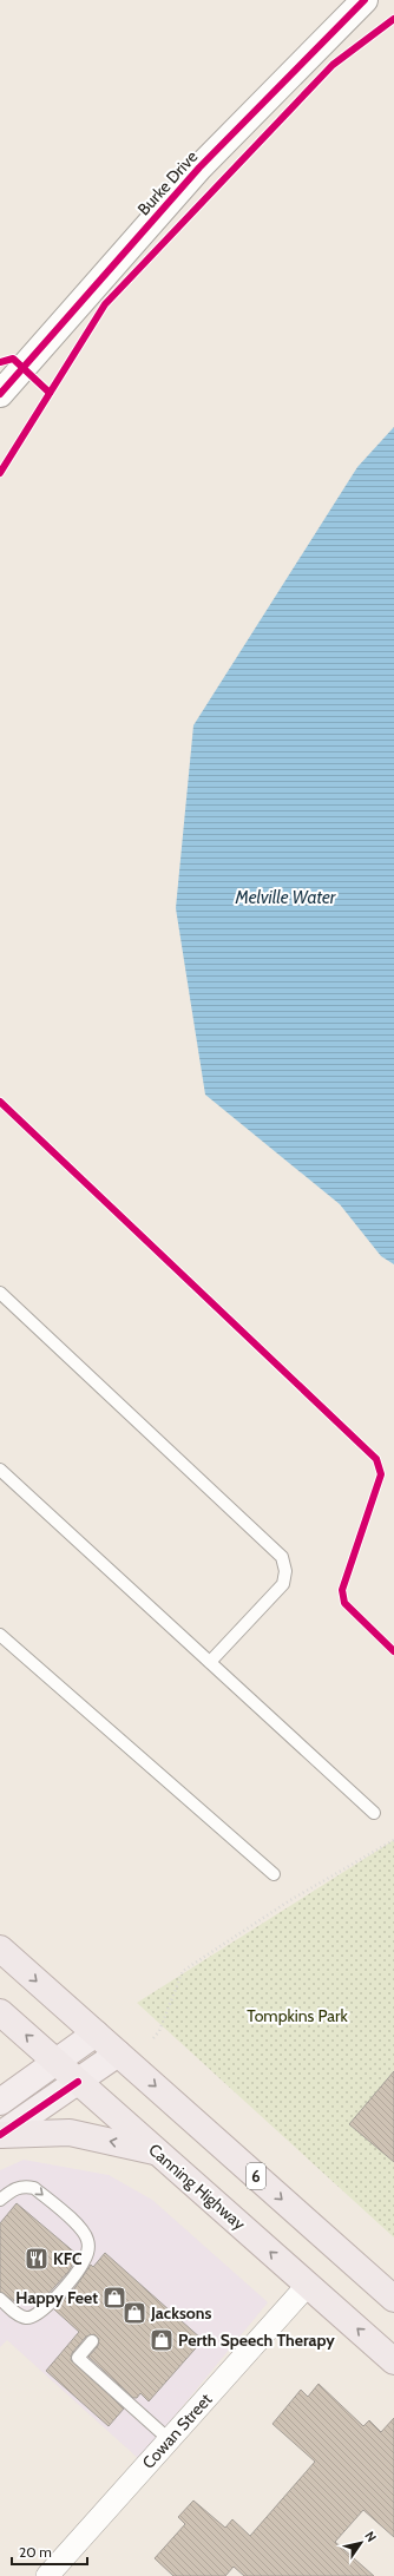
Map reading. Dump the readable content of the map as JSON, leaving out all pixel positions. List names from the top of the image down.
{
  "streets": {
    "highway": ["6", "Canning Highway"],
    "street": ["Burke Drive", "Cowan Street"]
  },
  "crossings": [
    ["Canning Highway", "Cowan Street"]
  ],
  "water": ["Melville Water"],
  "parks": ["Tompkins Park"],
  "places": {
    "restaurant": ["KFC"],
    "shop": ["Happy Feet", "Jacksons", "Perth Speech Therapy"]
  },
  "scale_bar": "20 m",
  "north": "top right"
}
